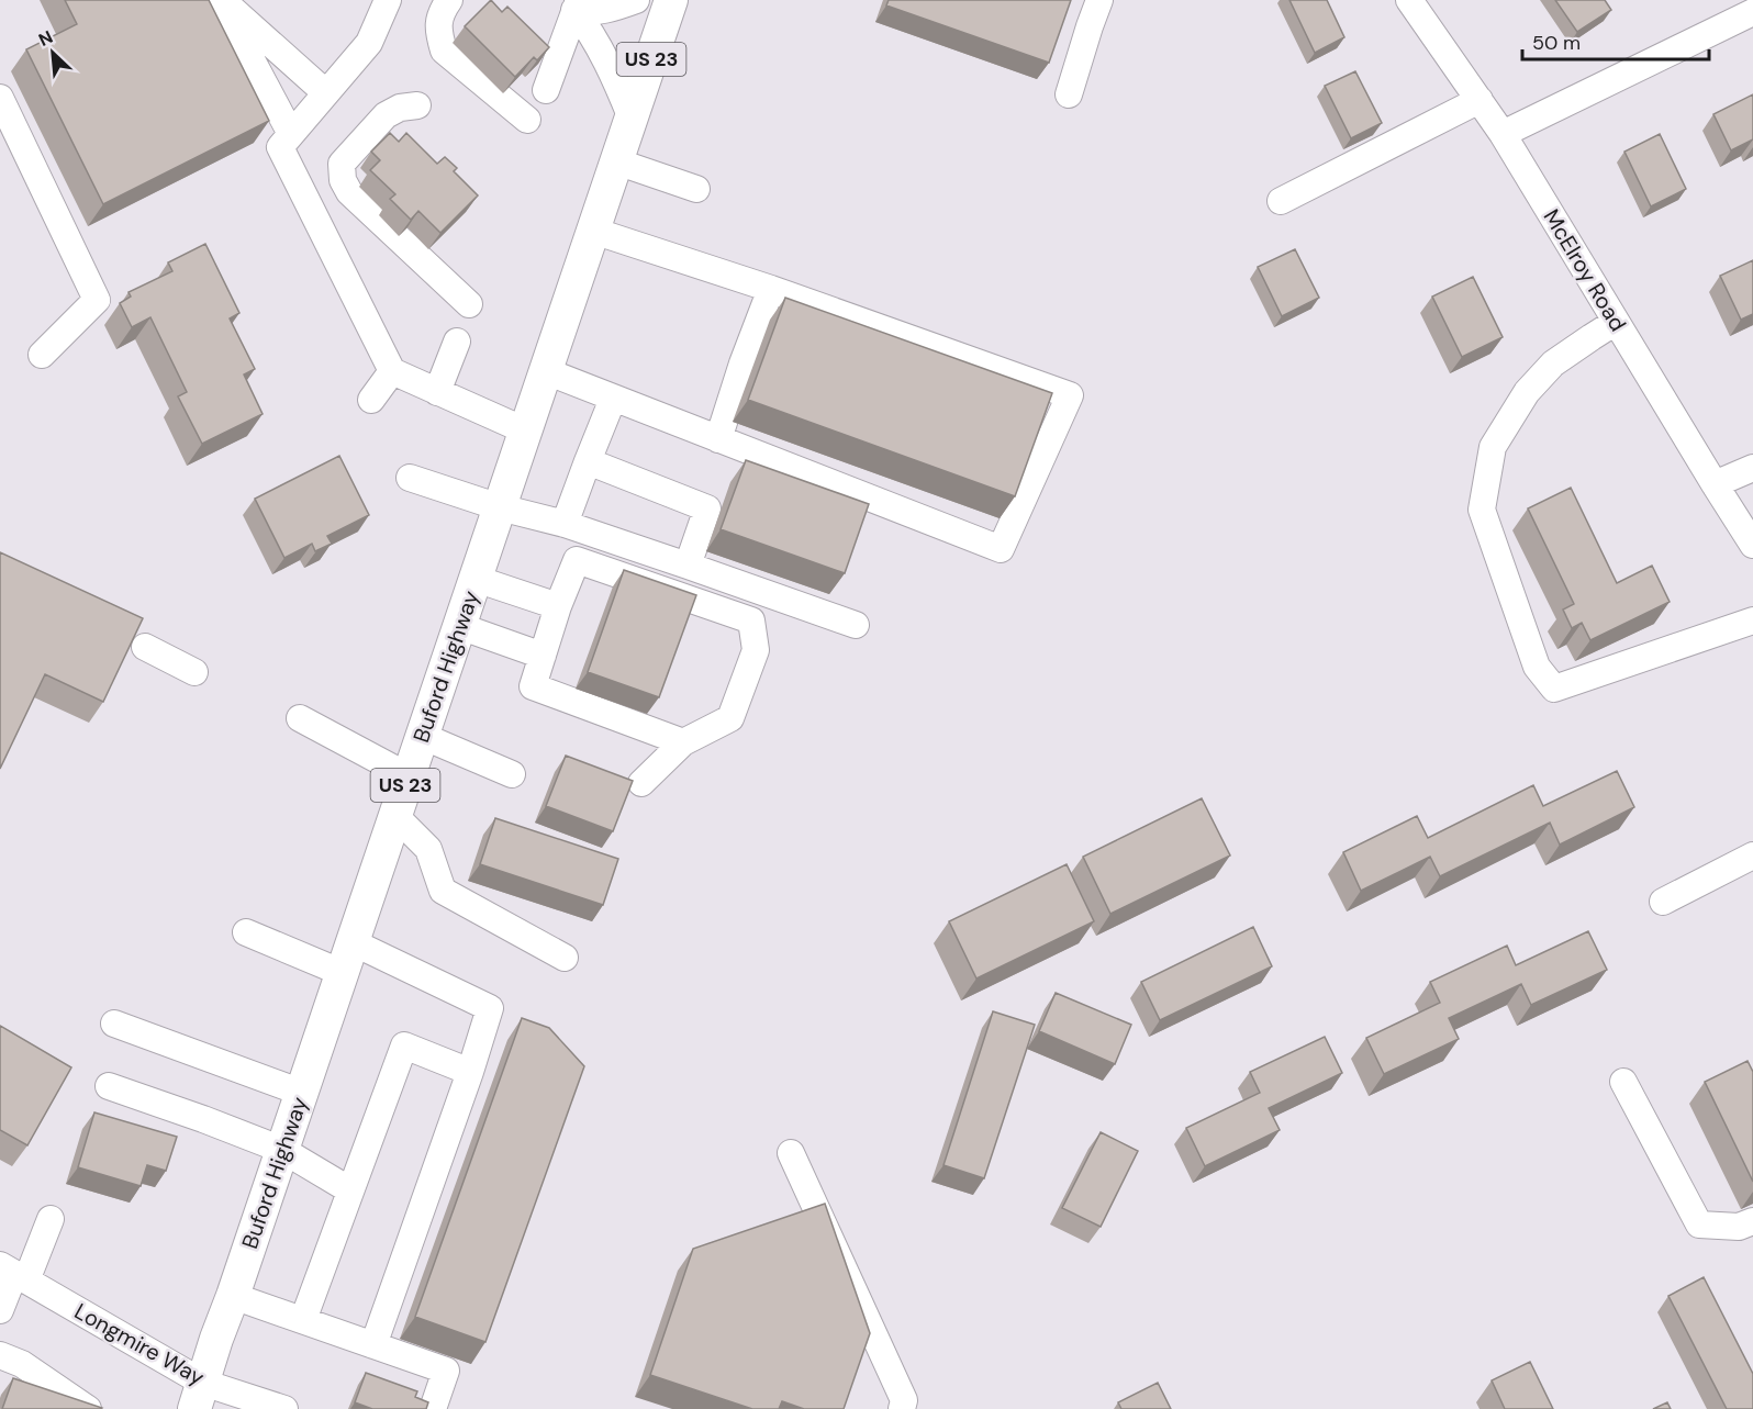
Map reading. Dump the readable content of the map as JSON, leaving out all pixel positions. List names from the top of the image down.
{
  "streets": {
    "main road": ["US 23", "Buford Highway"],
    "street": ["McElroy Road", "Longmire Way"]
  },
  "crossings": [
    ["Buford Highway", "Longmire Way"]
  ],
  "scale_bar": "50 m",
  "north": "top left"
}
